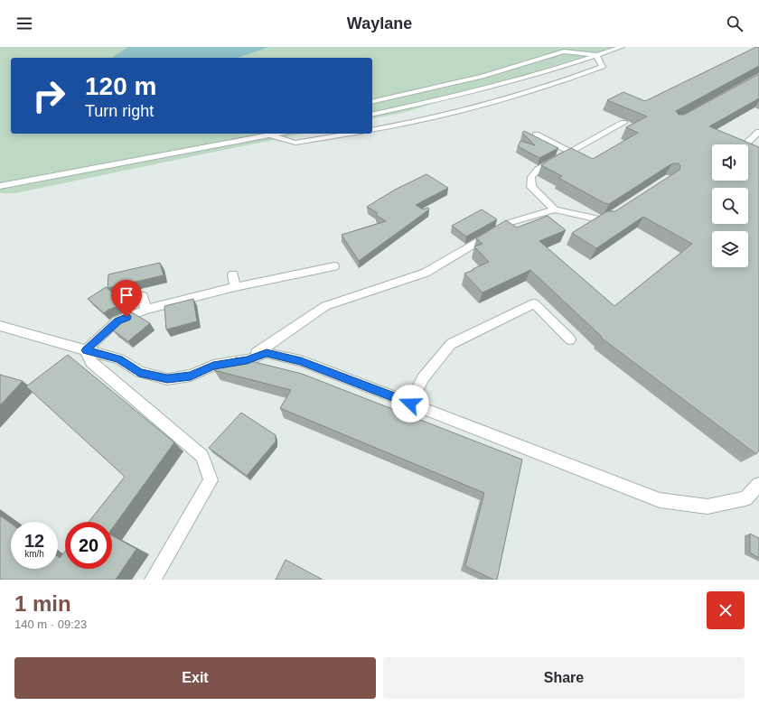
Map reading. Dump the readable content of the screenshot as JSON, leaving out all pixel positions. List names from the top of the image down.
{
  "page": {
    "header": "Waylane",
    "turn": ["120 m", "Turn right"],
    "speed": "12 km/h",
    "limit": "20",
    "heading": ["1 min", "140 m · 09:23"],
    "buttons": ["Exit", "Share"]
  }
}
